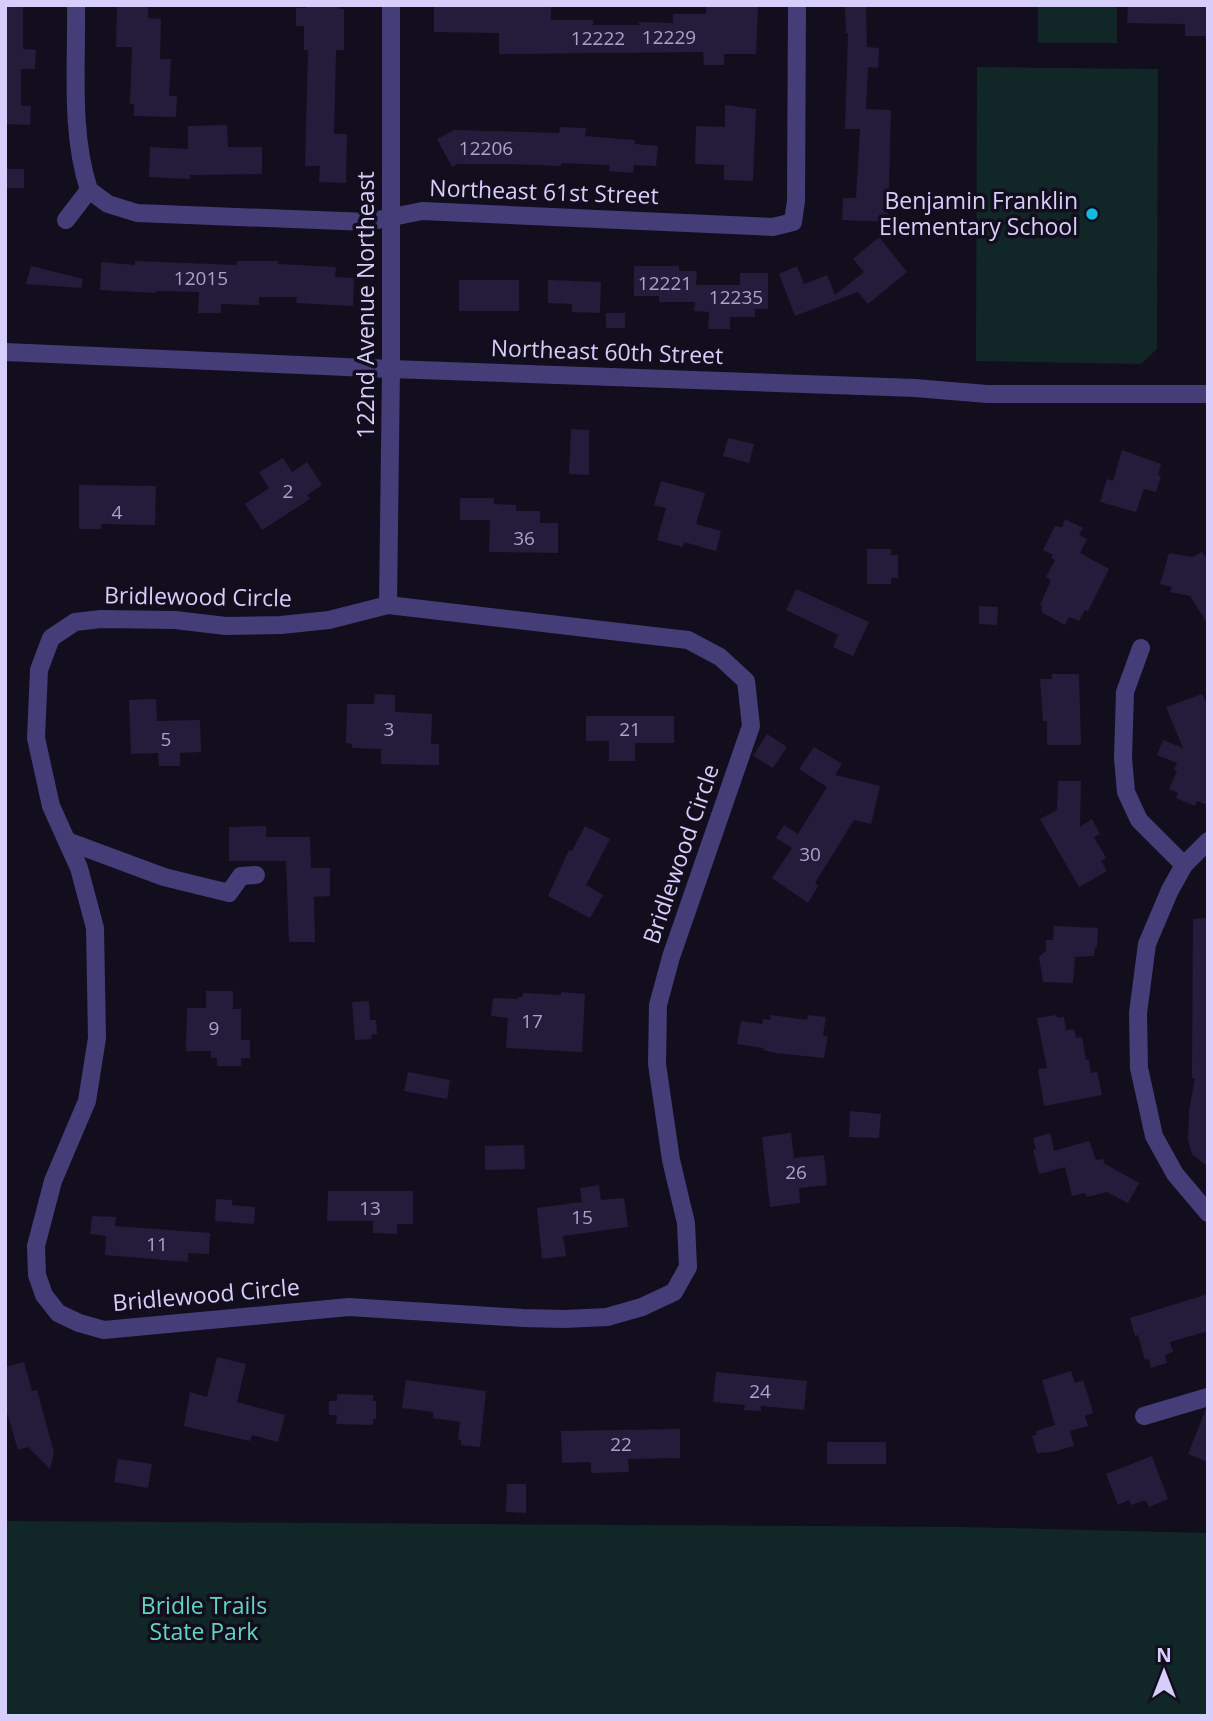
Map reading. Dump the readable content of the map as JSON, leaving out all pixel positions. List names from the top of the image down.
{
  "streets": {
    "street": [
      "Northeast 61st Street",
      "122nd Avenue Northeast",
      "Northeast 60th Street",
      "Bridlewood Circle"
    ]
  },
  "crossings": [
    ["Northeast 61st Street", "122nd Avenue Northeast"],
    ["122nd Avenue Northeast", "Northeast 60th Street"],
    ["122nd Avenue Northeast", "Bridlewood Circle"]
  ],
  "parks": ["Bridle Trails State Park"],
  "places": ["Benjamin Franklin Elementary School"],
  "house_numbers": [
    "12229",
    "12222",
    "12206",
    "12015",
    "12221",
    "12235",
    "2",
    "4",
    "36",
    "3",
    "21",
    "5",
    "30",
    "17",
    "9",
    "26",
    "13",
    "15",
    "11",
    "24",
    "22"
  ],
  "north": "top"
}
